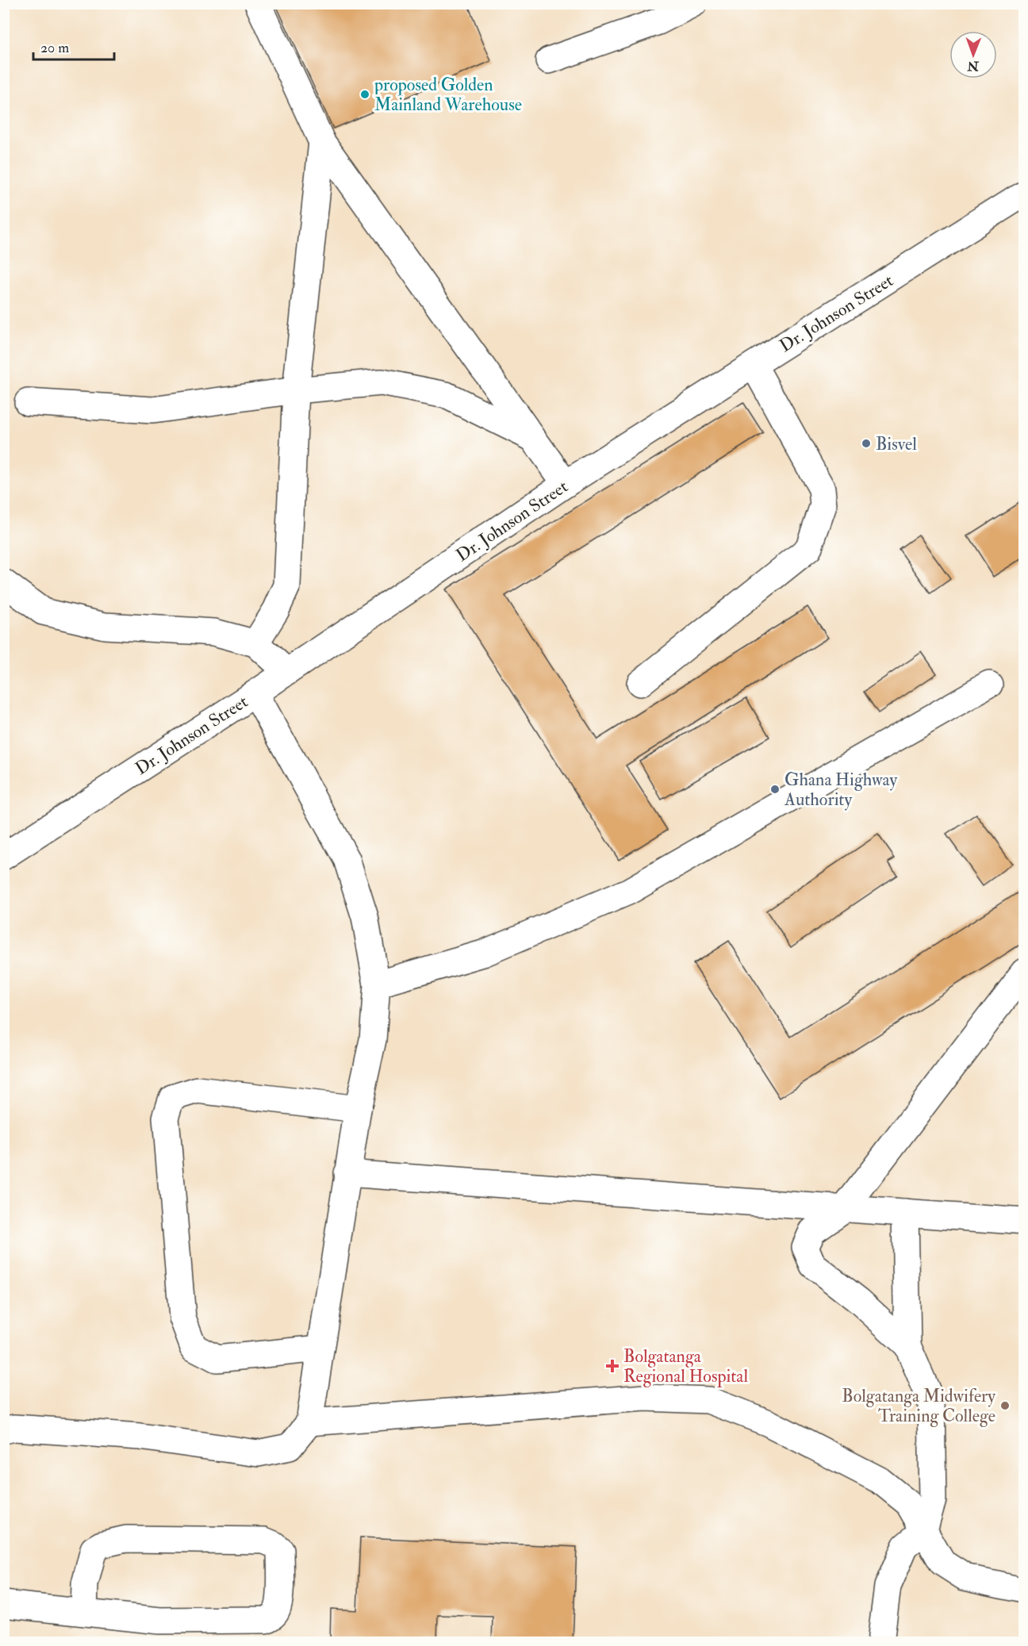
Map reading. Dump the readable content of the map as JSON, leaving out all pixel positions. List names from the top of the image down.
{
  "streets": {
    "street": ["Dr. Johnson Street"]
  },
  "places": {
    "other": [
      "proposed Golden Mainland Warehouse",
      "Bisvel",
      "Ghana Highway Authority",
      "Bolgatanga Midwifery Training College"
    ],
    "health": ["Bolgatanga Regional Hospital"]
  },
  "scale_bar": "20 m",
  "north": "bottom"
}
